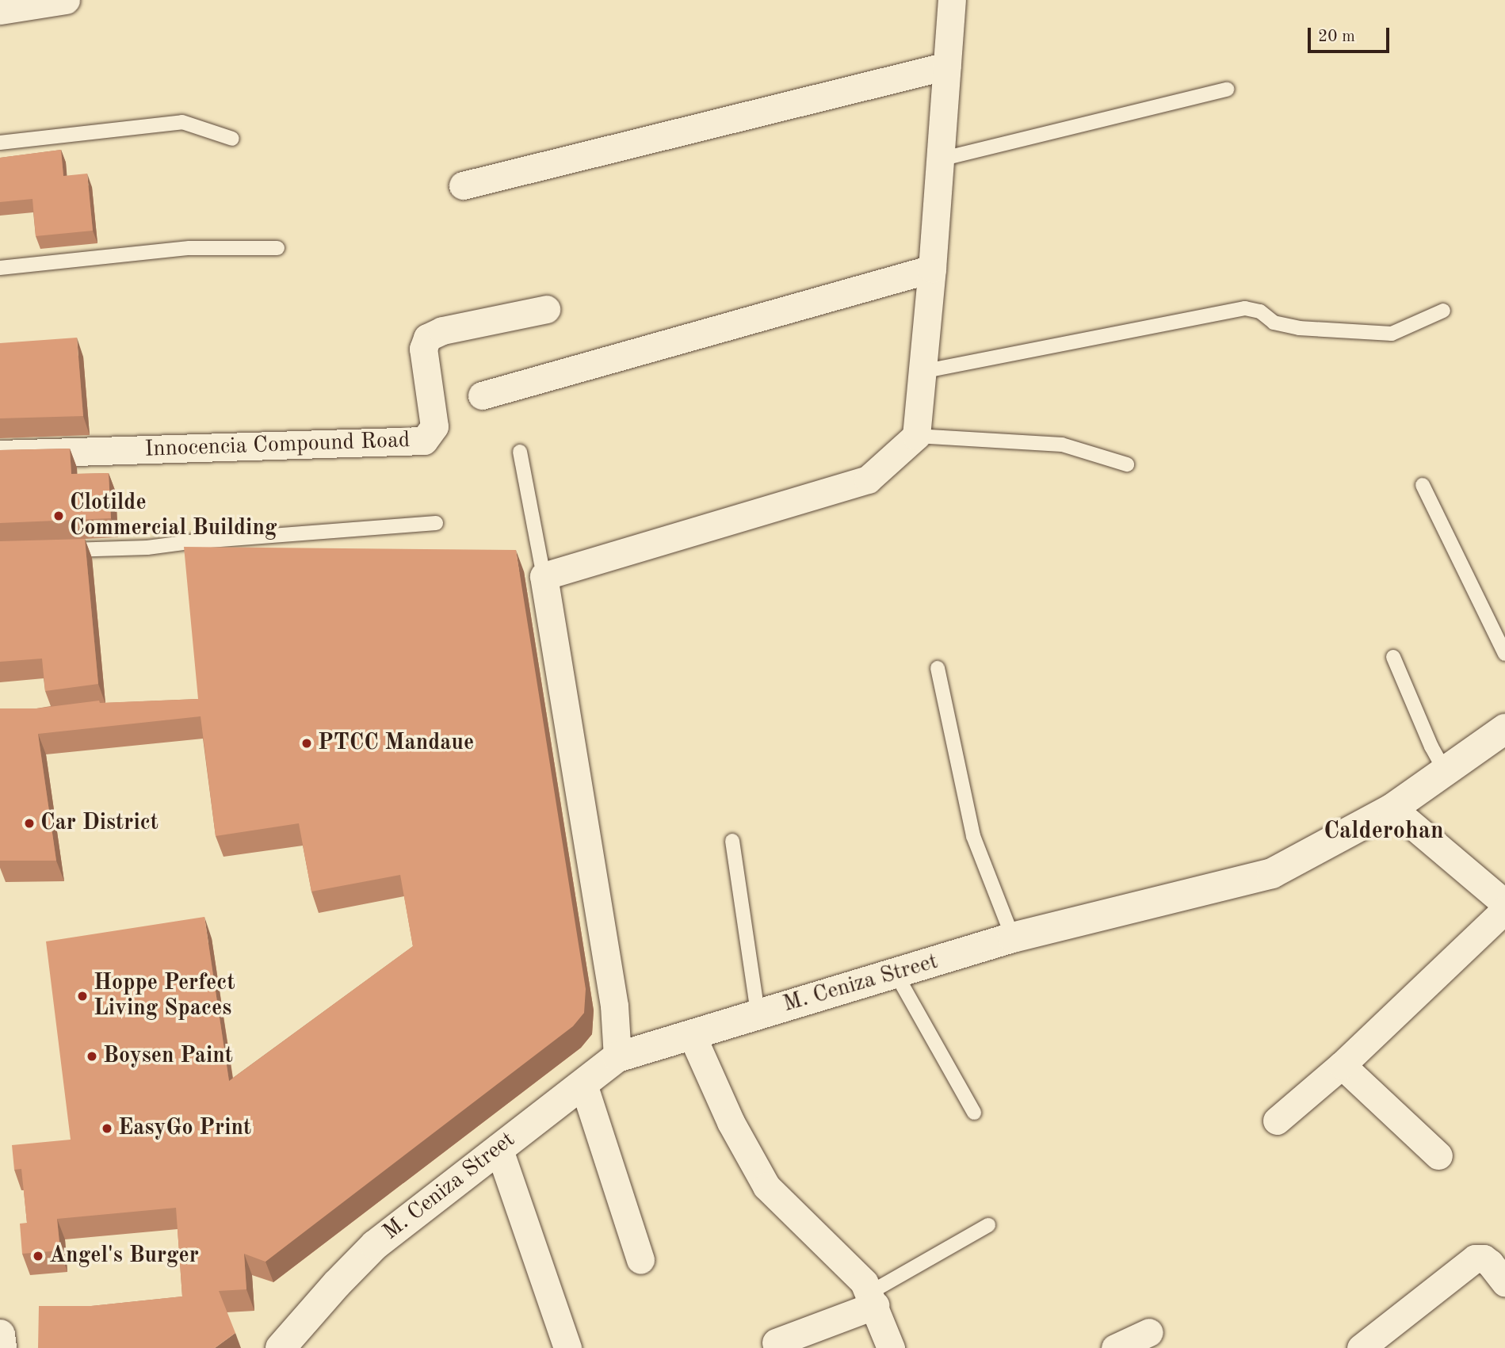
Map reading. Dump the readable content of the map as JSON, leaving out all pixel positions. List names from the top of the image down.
{
  "streets": {
    "street": ["Innocencia Compound Road", "M. Ceniza Street"]
  },
  "districts": ["Calderohan"],
  "places": [
    "Clotilde Commercial Building",
    "PTCC Mandaue",
    "Car District",
    "Hoppe Perfect Living Spaces",
    "Boysen Paint",
    "EasyGo Print",
    "Angel's Burger"
  ],
  "scale_bar": "20 m"
}
